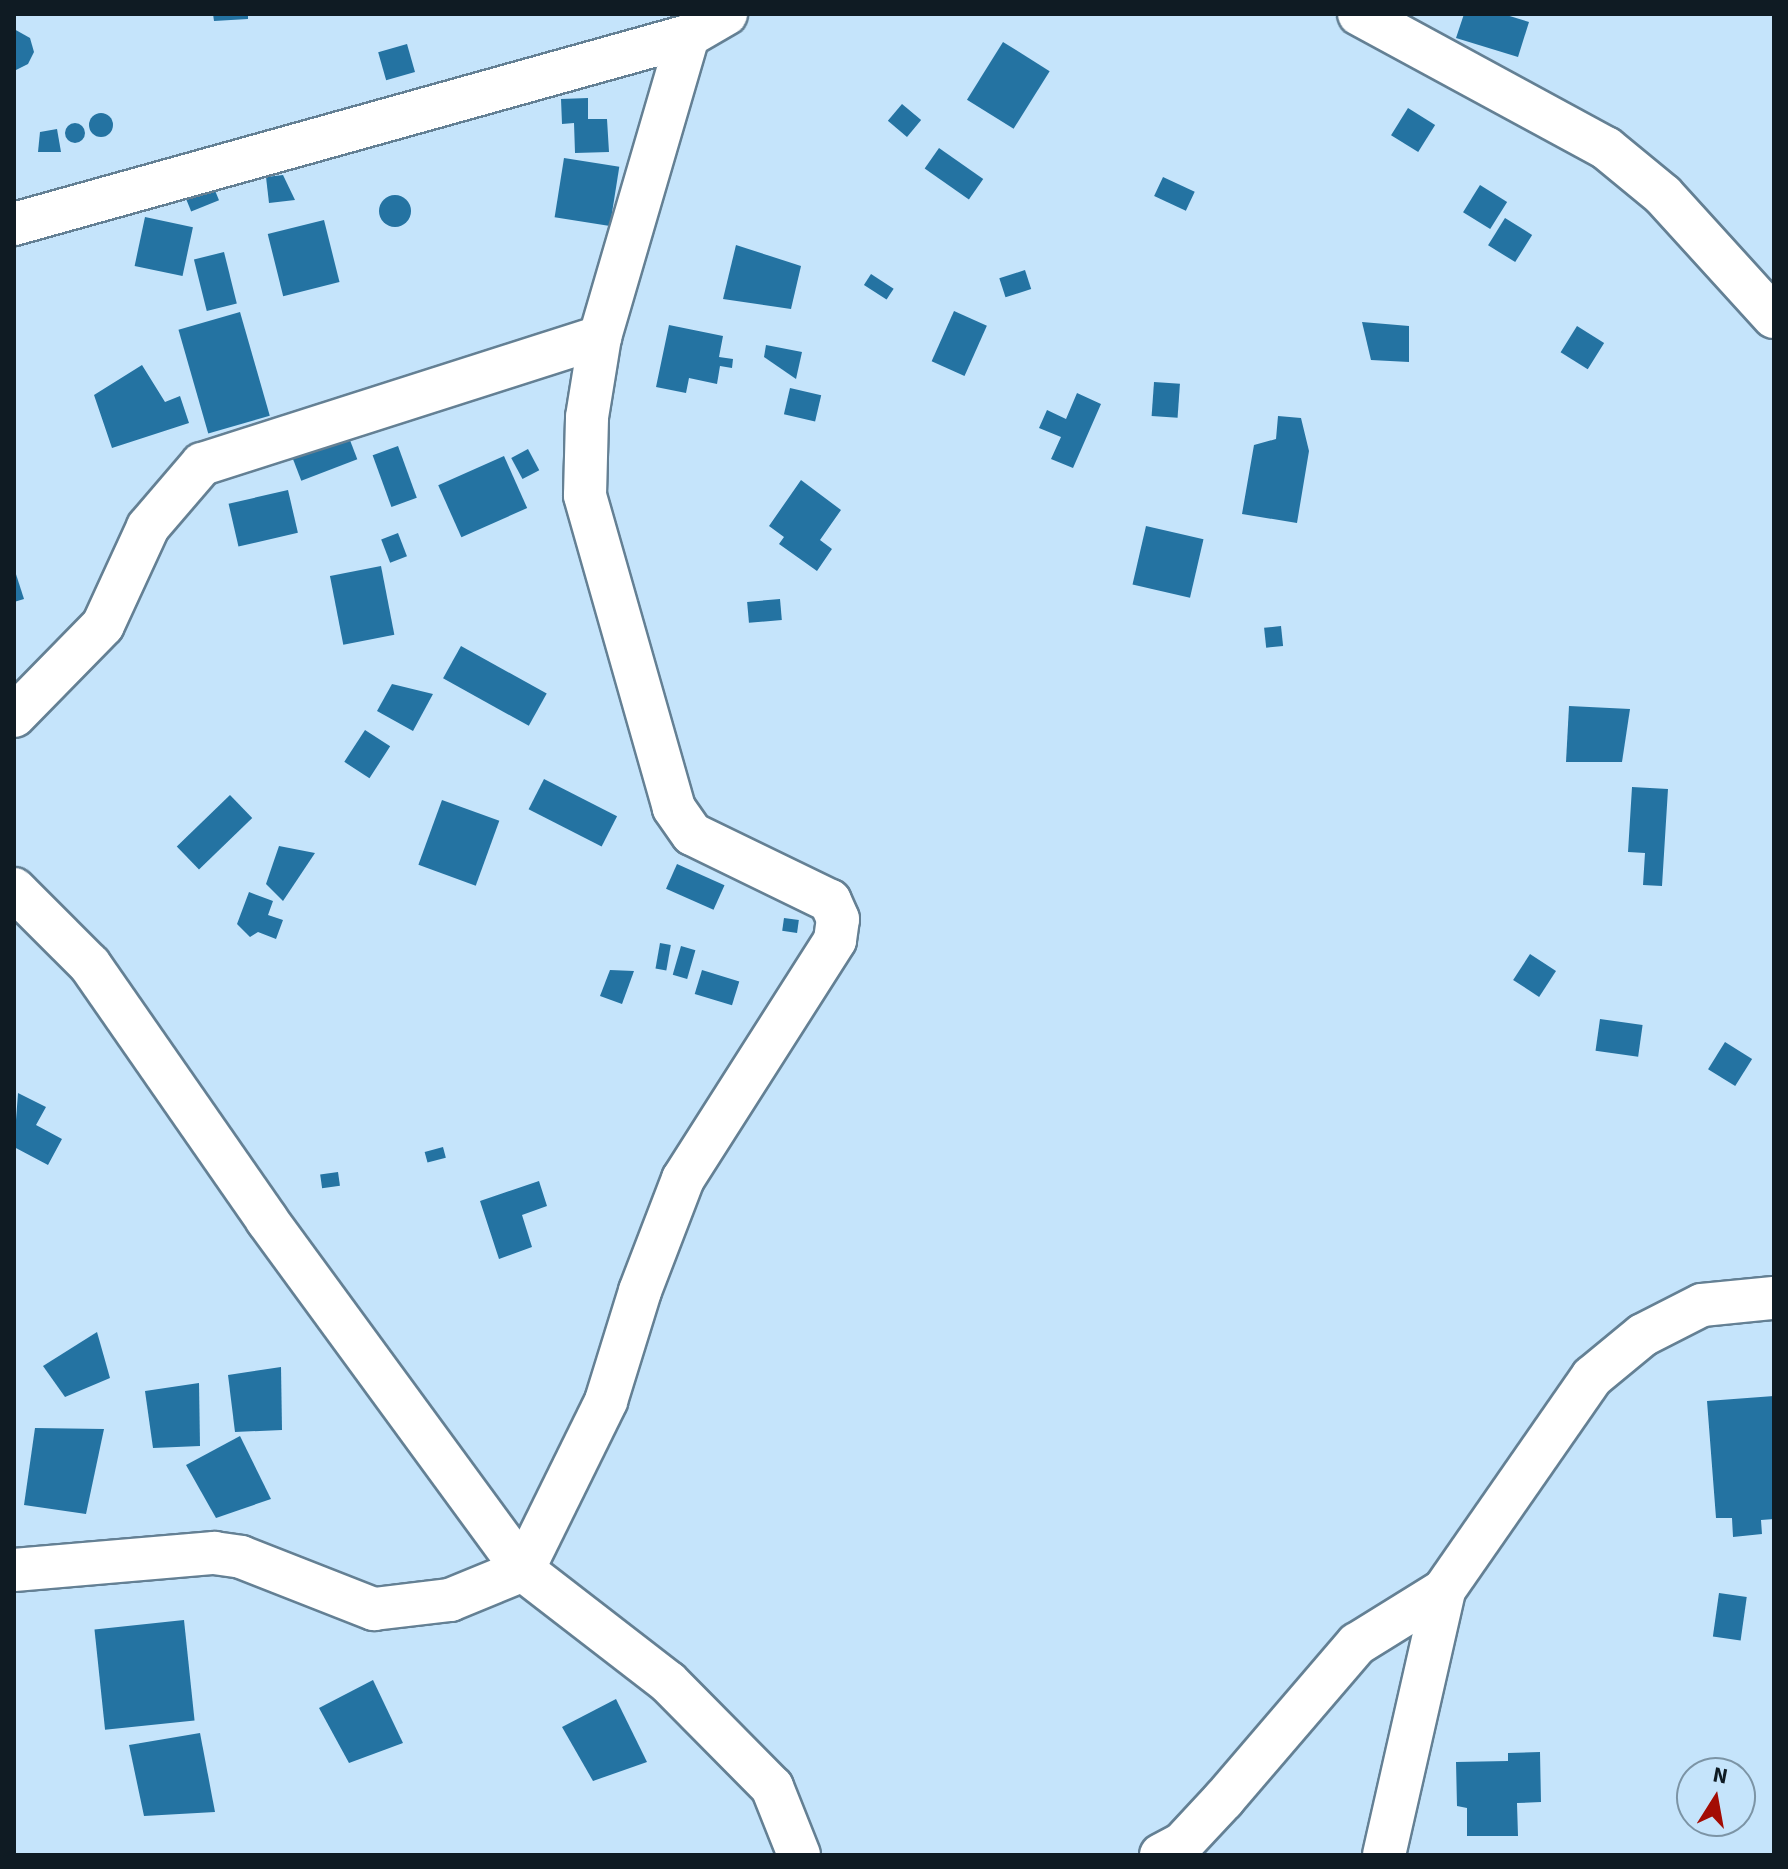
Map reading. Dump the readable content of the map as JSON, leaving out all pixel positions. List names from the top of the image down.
{
  "north": "top"
}
